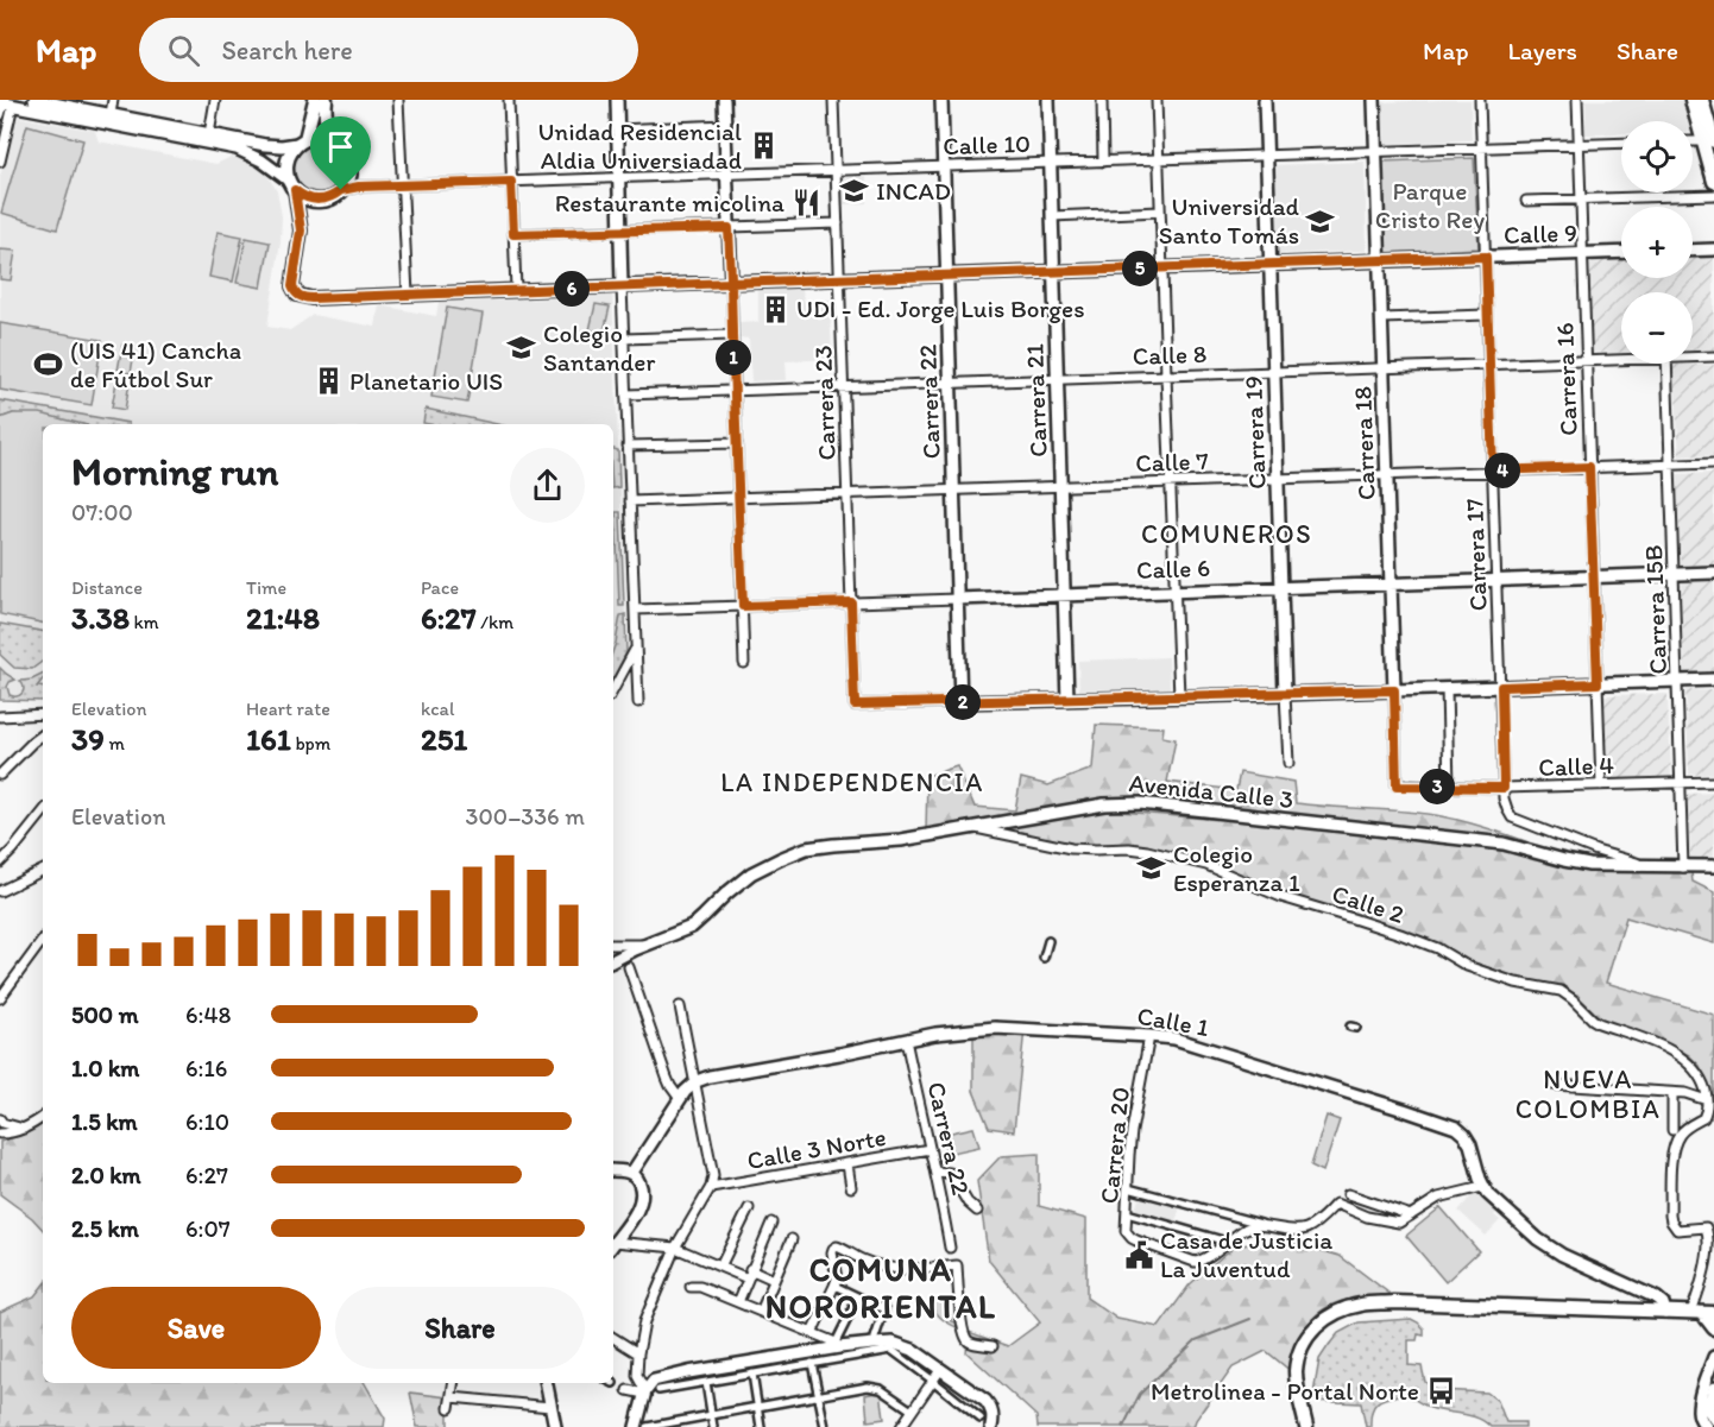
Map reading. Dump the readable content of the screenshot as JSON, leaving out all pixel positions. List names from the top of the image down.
{
  "streets": {
    "street": [
      "Calle 10",
      "Calle 9",
      "Calle 8",
      "Carrera 16",
      "Carrera 21",
      "Carrera 22",
      "Carrera 23",
      "Carrera 19",
      "Carrera 18",
      "Calle 7",
      "Carrera 17",
      "Calle 6",
      "Carrera 15B",
      "Calle 4",
      "Avenida Calle 3",
      "Calle 2",
      "Calle 1",
      "Carrera 20",
      "Calle 3 Norte"
    ]
  },
  "crossings": [
    ["Calle 10", "Calle 9"],
    ["Calle 10", "Carrera 16"],
    ["Calle 10", "Carrera 21"],
    ["Calle 10", "Carrera 22"],
    ["Calle 10", "Carrera 23"],
    ["Calle 10", "Carrera 19"],
    ["Calle 10", "Carrera 18"],
    ["Calle 10", "Carrera 17"],
    ["Calle 9", "Carrera 16"],
    ["Calle 9", "Carrera 21"],
    ["Calle 9", "Carrera 22"],
    ["Calle 9", "Carrera 23"],
    ["Calle 9", "Carrera 19"],
    ["Calle 9", "Carrera 18"],
    ["Calle 9", "Carrera 17"],
    ["Calle 8", "Carrera 16"],
    ["Calle 8", "Carrera 21"],
    ["Calle 8", "Carrera 22"],
    ["Calle 8", "Carrera 23"],
    ["Calle 8", "Carrera 19"],
    ["Calle 8", "Carrera 18"],
    ["Calle 8", "Carrera 17"],
    ["Carrera 16", "Calle 7"],
    ["Carrera 16", "Calle 6"],
    ["Carrera 16", "Calle 4"],
    ["Carrera 21", "Calle 7"],
    ["Carrera 21", "Calle 6"],
    ["Carrera 22", "Carrera 23"],
    ["Carrera 22", "Calle 7"],
    ["Carrera 22", "Calle 6"],
    ["Carrera 22", "Calle 1"],
    ["Carrera 22", "Calle 3 Norte"],
    ["Carrera 23", "Calle 7"],
    ["Carrera 23", "Calle 6"],
    ["Carrera 19", "Calle 7"],
    ["Carrera 19", "Calle 6"],
    ["Carrera 18", "Calle 7"],
    ["Carrera 18", "Calle 6"],
    ["Carrera 18", "Calle 4"],
    ["Calle 7", "Carrera 17"],
    ["Calle 7", "Carrera 15B"],
    ["Carrera 17", "Calle 6"],
    ["Carrera 17", "Calle 4"],
    ["Carrera 17", "Avenida Calle 3"],
    ["Calle 6", "Carrera 15B"],
    ["Carrera 15B", "Calle 4"],
    ["Carrera 15B", "Avenida Calle 3"],
    ["Avenida Calle 3", "Calle 2"],
    ["Calle 1", "Carrera 20"]
  ],
  "districts": [
    "COMUNEROS",
    "LA INDEPENDENCIA",
    "NUEVA COLOMBIA",
    "COMUNA NORORIENTAL"
  ],
  "parks": ["Parque Cristo Rey"],
  "places": {
    "building": ["Unidad Residencial Aldia Universiadad", "UDI - Ed. Jorge Luis Borges", "Planetario UIS"],
    "school or university": [
      "INCAD",
      "Universidad Santo Tomás",
      "Colegio Santander",
      "Colegio Esperanza 1"
    ],
    "restaurant": ["Restaurante micolina"],
    "sports": ["(UIS 41) Cancha de Fútbol Sur"],
    "public building": ["Casa de Justicia La Juventud"],
    "bus stop": ["Metrolinea - Portal Norte"]
  },
  "page": {
    "header": "Map",
    "search": "Search here",
    "nav": ["Map", "Layers", "Share"],
    "map_buttons": ["+", "−"],
    "pins": [
      "5",
      "6",
      "1",
      "4",
      "2",
      "3"
    ],
    "heading": ["Morning run", "07:00"],
    "stats": [
      ["Distance", "3.38 km"],
      ["Time", "21:48"],
      ["Pace", "6:27 /km"],
      ["Elevation", "39 m"],
      ["Heart rate", "161 bpm"],
      ["kcal", "251"]
    ],
    "chart": ["Elevation", "300–336 m"],
    "list": [
      {
        "name": "500 m",
        "note": "6:48"
      },
      {
        "name": "1.0 km",
        "note": "6:16"
      },
      {
        "name": "1.5 km",
        "note": "6:10"
      },
      {
        "name": "2.0 km",
        "note": "6:27"
      },
      {
        "name": "2.5 km",
        "note": "6:07"
      }
    ],
    "buttons": ["Save", "Share"]
  }
}
